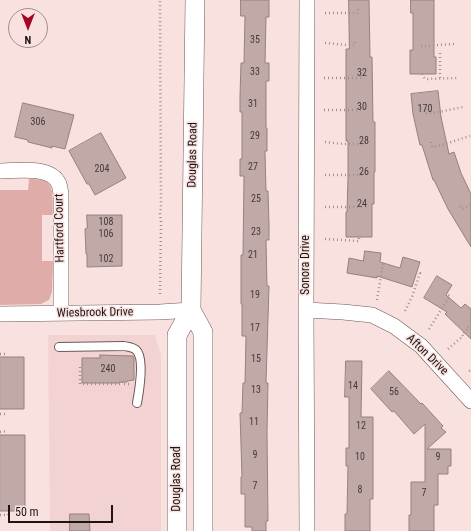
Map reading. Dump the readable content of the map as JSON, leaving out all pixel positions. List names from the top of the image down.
{
  "streets": {
    "street": [
      "Douglas Road",
      "Hartford Court",
      "Sonora Drive",
      "Wiesbrook Drive",
      "Afton Drive"
    ]
  },
  "crossings": [
    ["Douglas Road", "Wiesbrook Drive"],
    ["Hartford Court", "Wiesbrook Drive"],
    ["Sonora Drive", "Afton Drive"]
  ],
  "house_numbers": [
    "35",
    "33",
    "32",
    "31",
    "30",
    "170",
    "306",
    "29",
    "28",
    "27",
    "204",
    "26",
    "25",
    "24",
    "108",
    "23",
    "106",
    "21",
    "102",
    "19",
    "17",
    "15",
    "240",
    "14",
    "13",
    "56",
    "11",
    "12",
    "9",
    "10",
    "9",
    "7",
    "8",
    "7"
  ],
  "scale_bar": "50 m",
  "north": "bottom"
}
